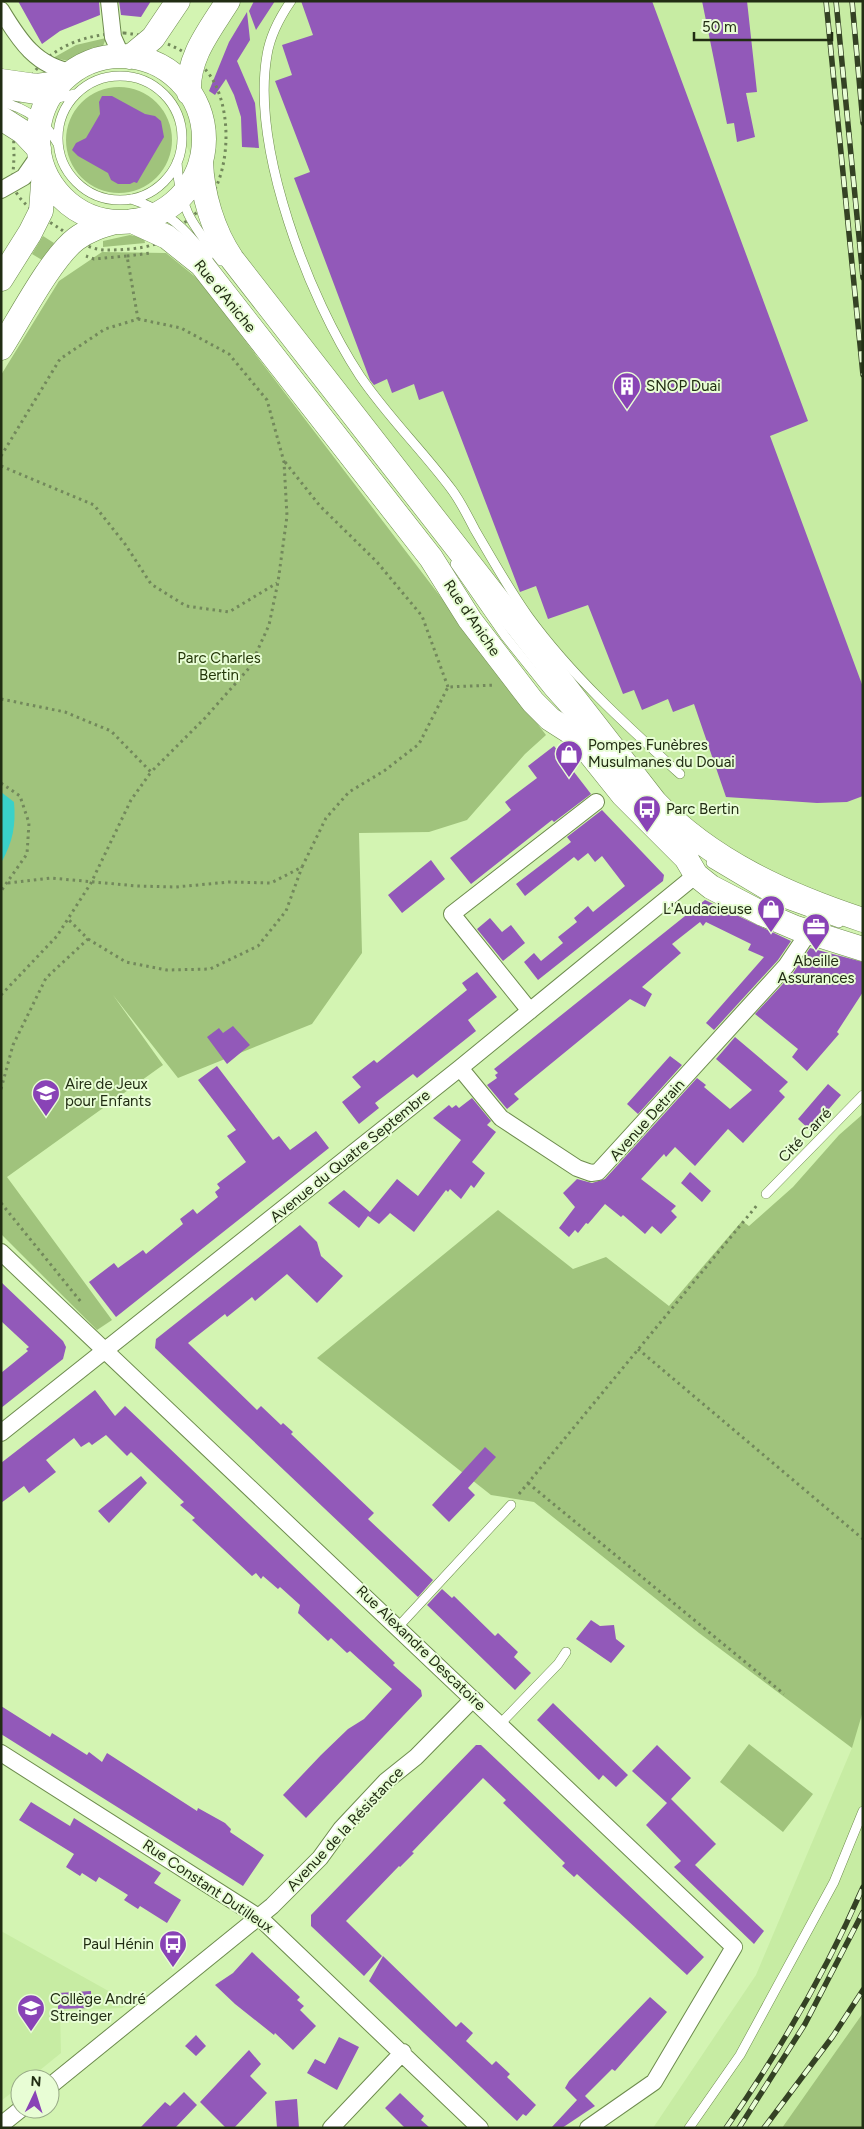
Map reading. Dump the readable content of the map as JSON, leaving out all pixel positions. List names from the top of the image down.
{
  "streets": {
    "main road": ["Rue d'Aniche"],
    "street": [
      "Avenue Detrain",
      "Avenue du Quatre Septembre",
      "Rue Alexandre Descatoire",
      "Avenue de la Résistance",
      "Rue Constant Dutilleux"
    ],
    "lane": ["Cité Carré"]
  },
  "crossings": [
    ["Rue d'Aniche", "Avenue Detrain"],
    ["Rue d'Aniche", "Avenue du Quatre Septembre"],
    ["Avenue Detrain", "Avenue du Quatre Septembre"],
    ["Avenue du Quatre Septembre", "Rue Alexandre Descatoire"],
    ["Rue Alexandre Descatoire", "Avenue de la Résistance"],
    ["Avenue de la Résistance", "Rue Constant Dutilleux"]
  ],
  "parks": ["Parc Charles Bertin"],
  "places": {
    "building": ["SNOP Duai"],
    "shop": ["Pompes Funèbres Musulmanes du Douai", "L'Audacieuse"],
    "bus stop": ["Parc Bertin", "Paul Hénin"],
    "office": ["Abeille Assurances"],
    "school or university": ["Aire de Jeux pour Enfants", "Collège André Streinger"]
  },
  "scale_bar": "50 m",
  "north": "top"
}
